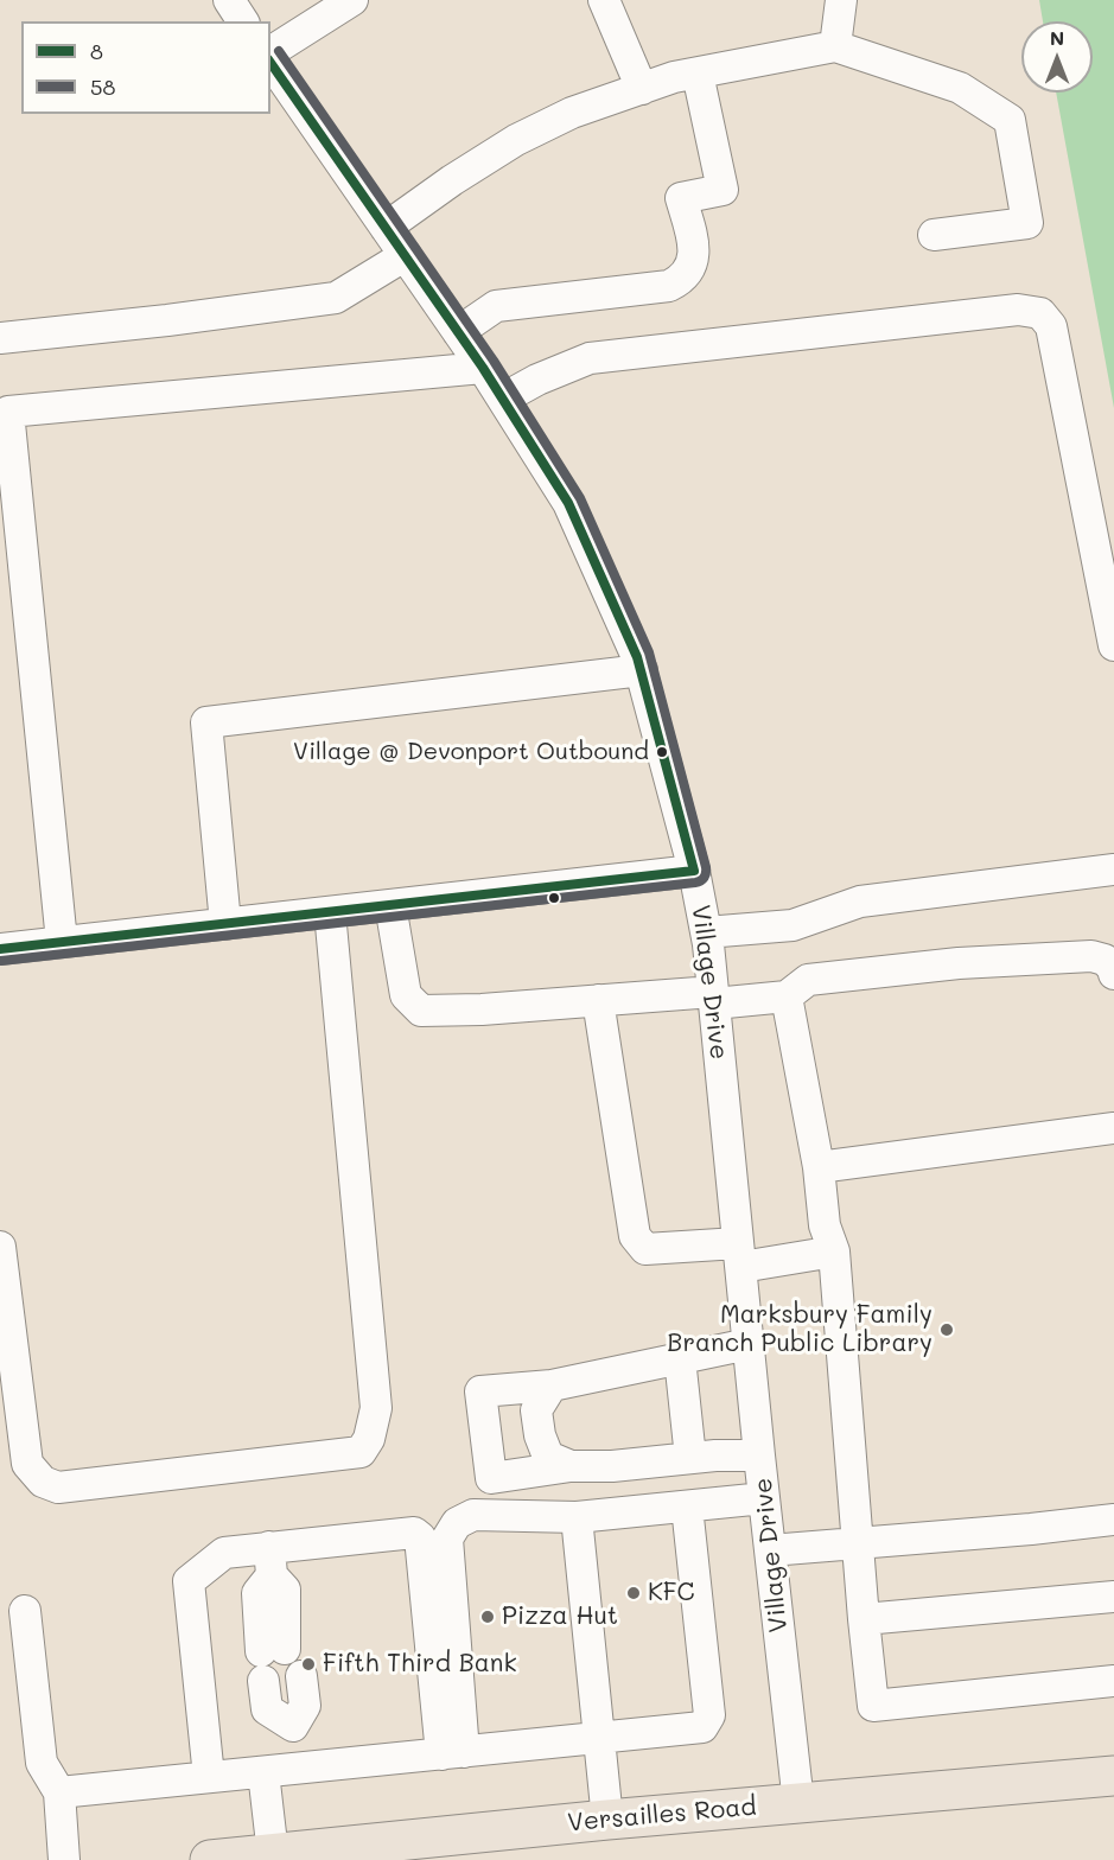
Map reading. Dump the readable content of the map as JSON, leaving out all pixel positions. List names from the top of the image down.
{
  "streets": {
    "main road": ["Versailles Road"],
    "street": ["Village Drive"]
  },
  "crossings": [
    ["Village Drive", "Versailles Road"]
  ],
  "places": [
    "Village @ Devonport Outbound",
    "Marksbury Family Branch Public Library",
    "KFC",
    "Pizza Hut",
    "Fifth Third Bank"
  ],
  "lines": ["transit line 58", "transit line 8"],
  "legend": ["8", "58"],
  "north": "top"
}
